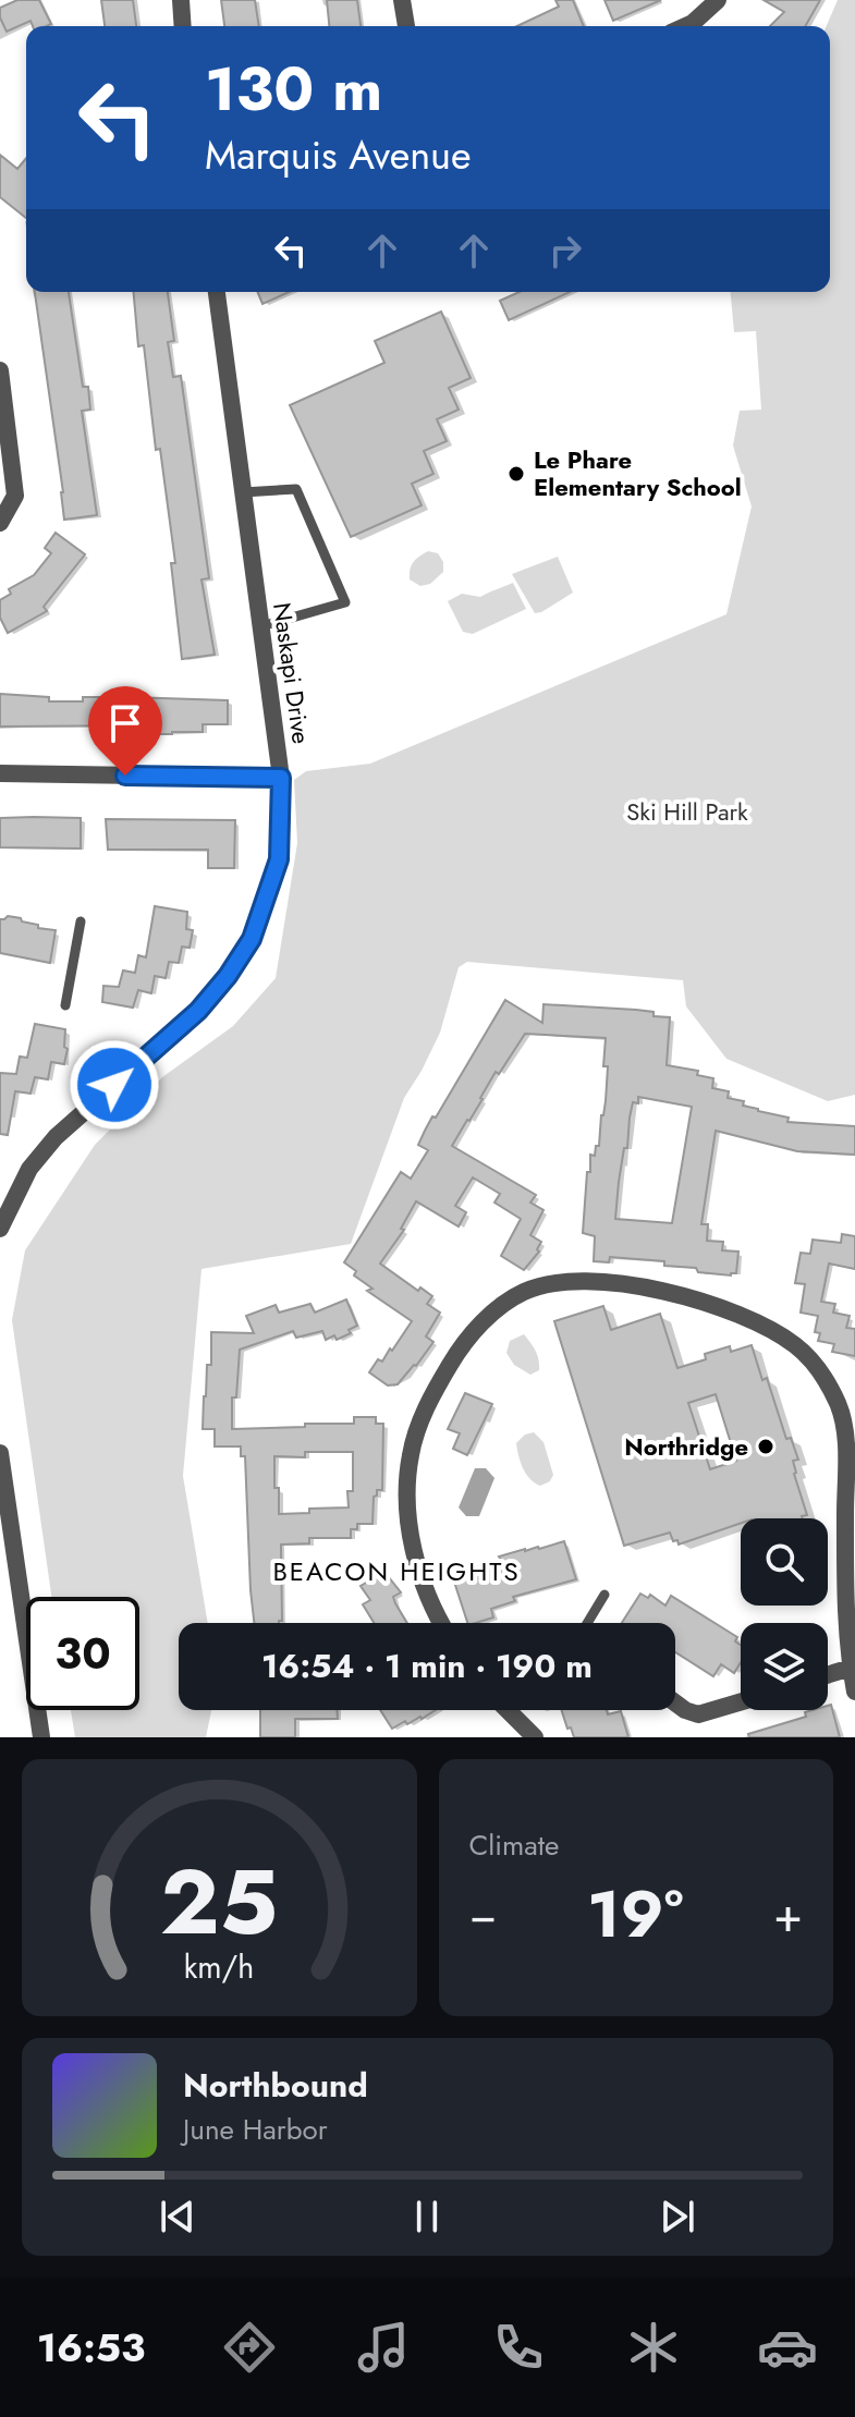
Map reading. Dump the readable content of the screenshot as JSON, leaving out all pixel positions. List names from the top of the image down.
{
  "streets": {
    "street": ["Naskapi Drive"]
  },
  "districts": ["BEACON HEIGHTS"],
  "parks": ["Ski Hill Park"],
  "places": ["Le Phare Elementary School", "Northridge"],
  "page": {
    "turn": ["130 m", "Marquis Avenue"],
    "limit": "30",
    "trip": "16:54 · 1 min · 190 m",
    "tile": "Climate",
    "heat": ["−", "19°", "+"],
    "song": ["Northbound", "June Harbor"],
    "tabs": "16:53",
    "gauge": ["25", "km/h"]
  }
}
